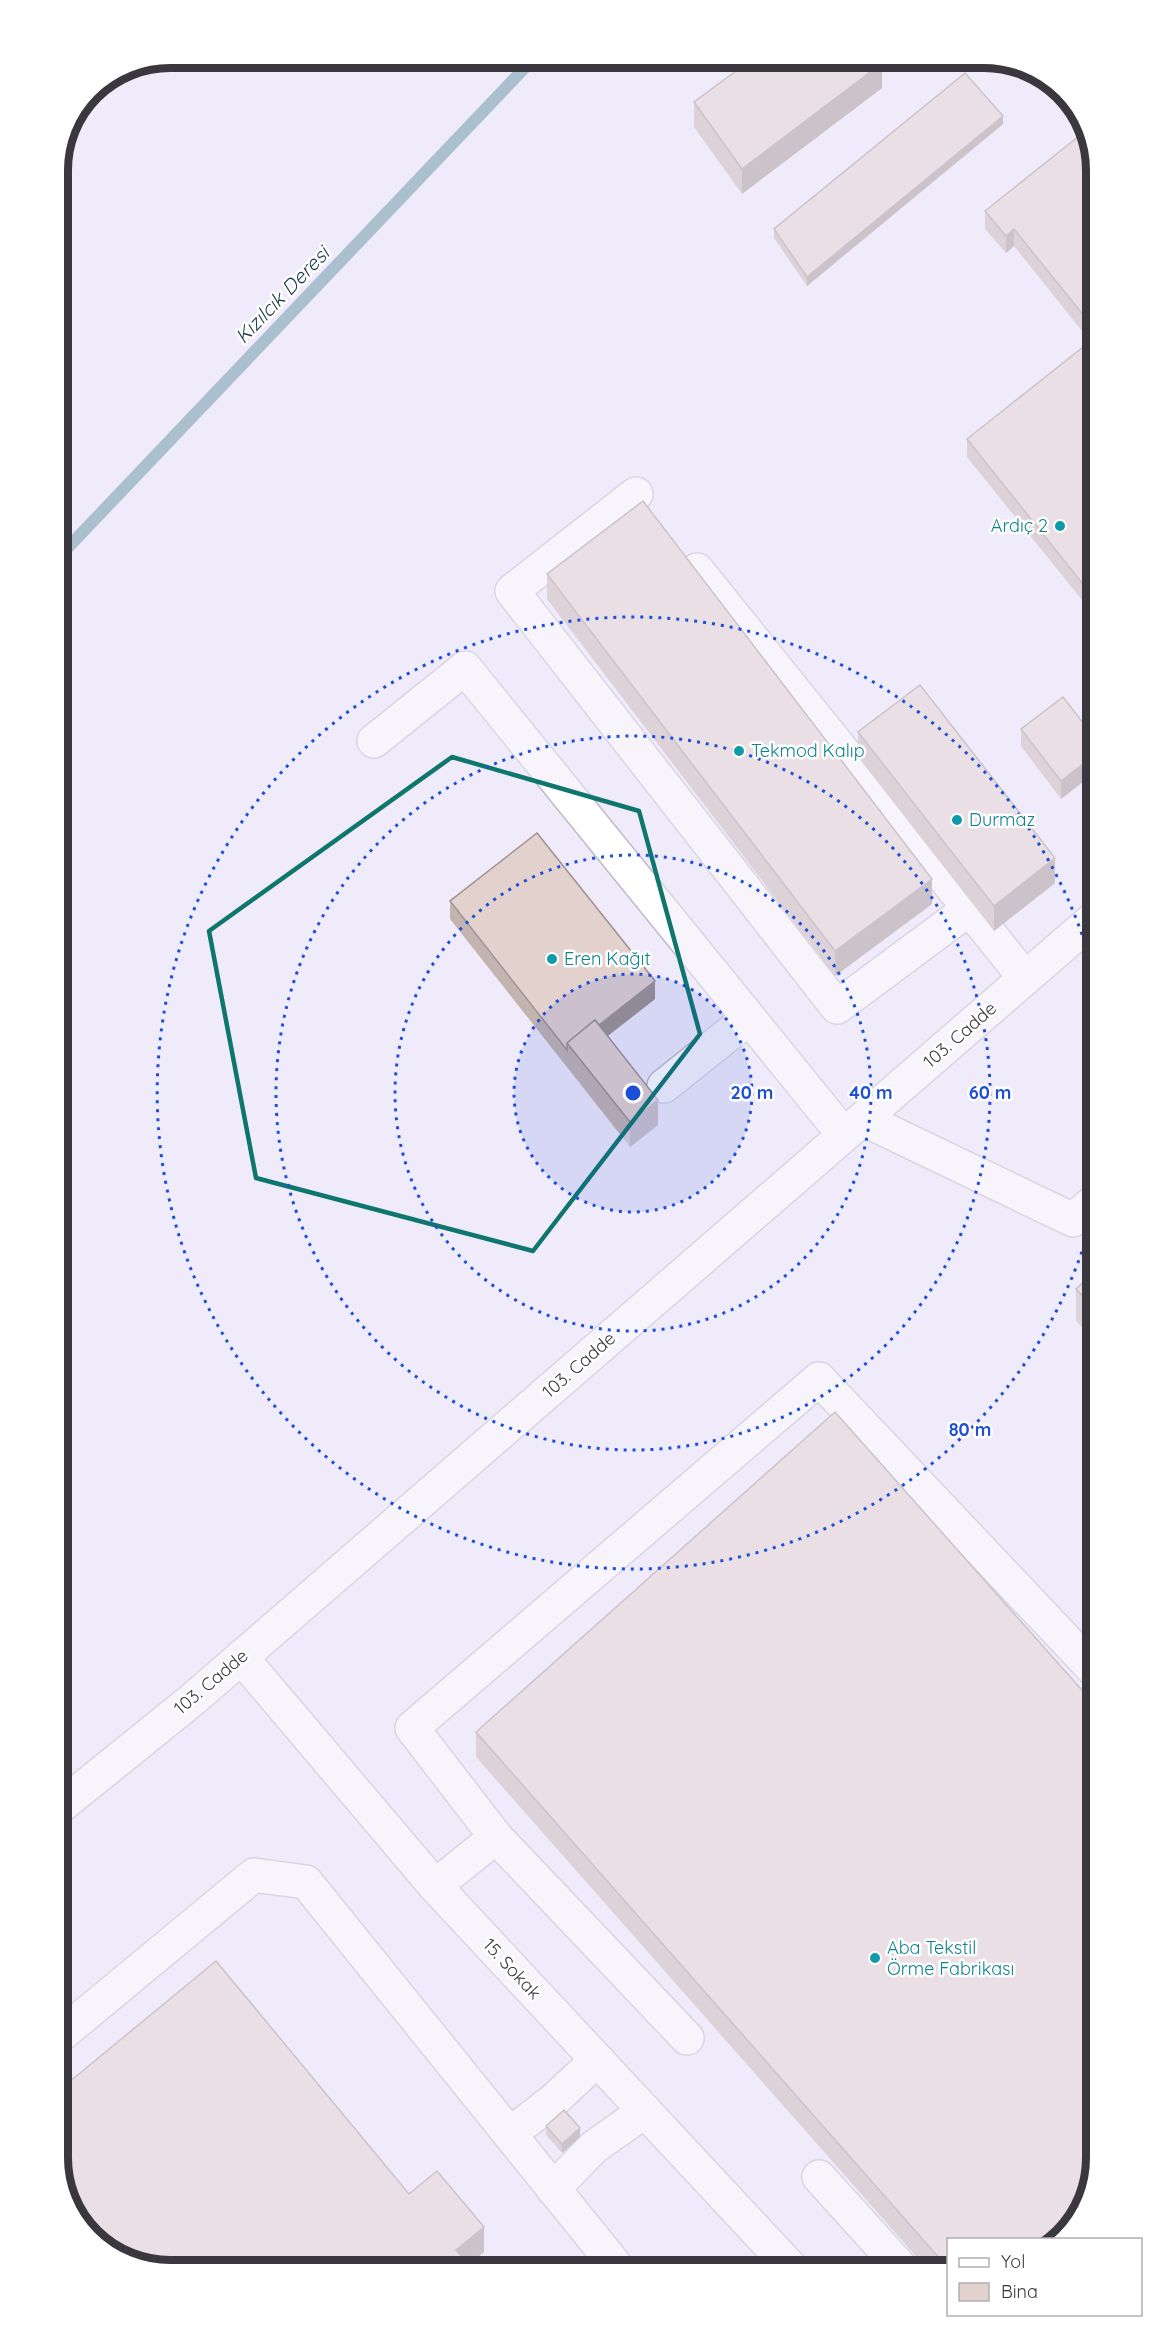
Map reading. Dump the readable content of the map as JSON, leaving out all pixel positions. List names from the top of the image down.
{
  "streets": {
    "street": ["103. Cadde", "15. Sokak"]
  },
  "crossings": [
    ["103. Cadde", "15. Sokak"]
  ],
  "water": ["Kızılcık Deresi"],
  "places": [
    "Ardıç 2",
    "Tekmod Kalıp",
    "Durmaz",
    "Eren Kağıt",
    "Aba Tekstil Örme Fabrikası"
  ],
  "legend": ["Yol", "Bina"],
  "rings": [
    "20 m",
    "40 m",
    "60 m",
    "80 m"
  ]
}
